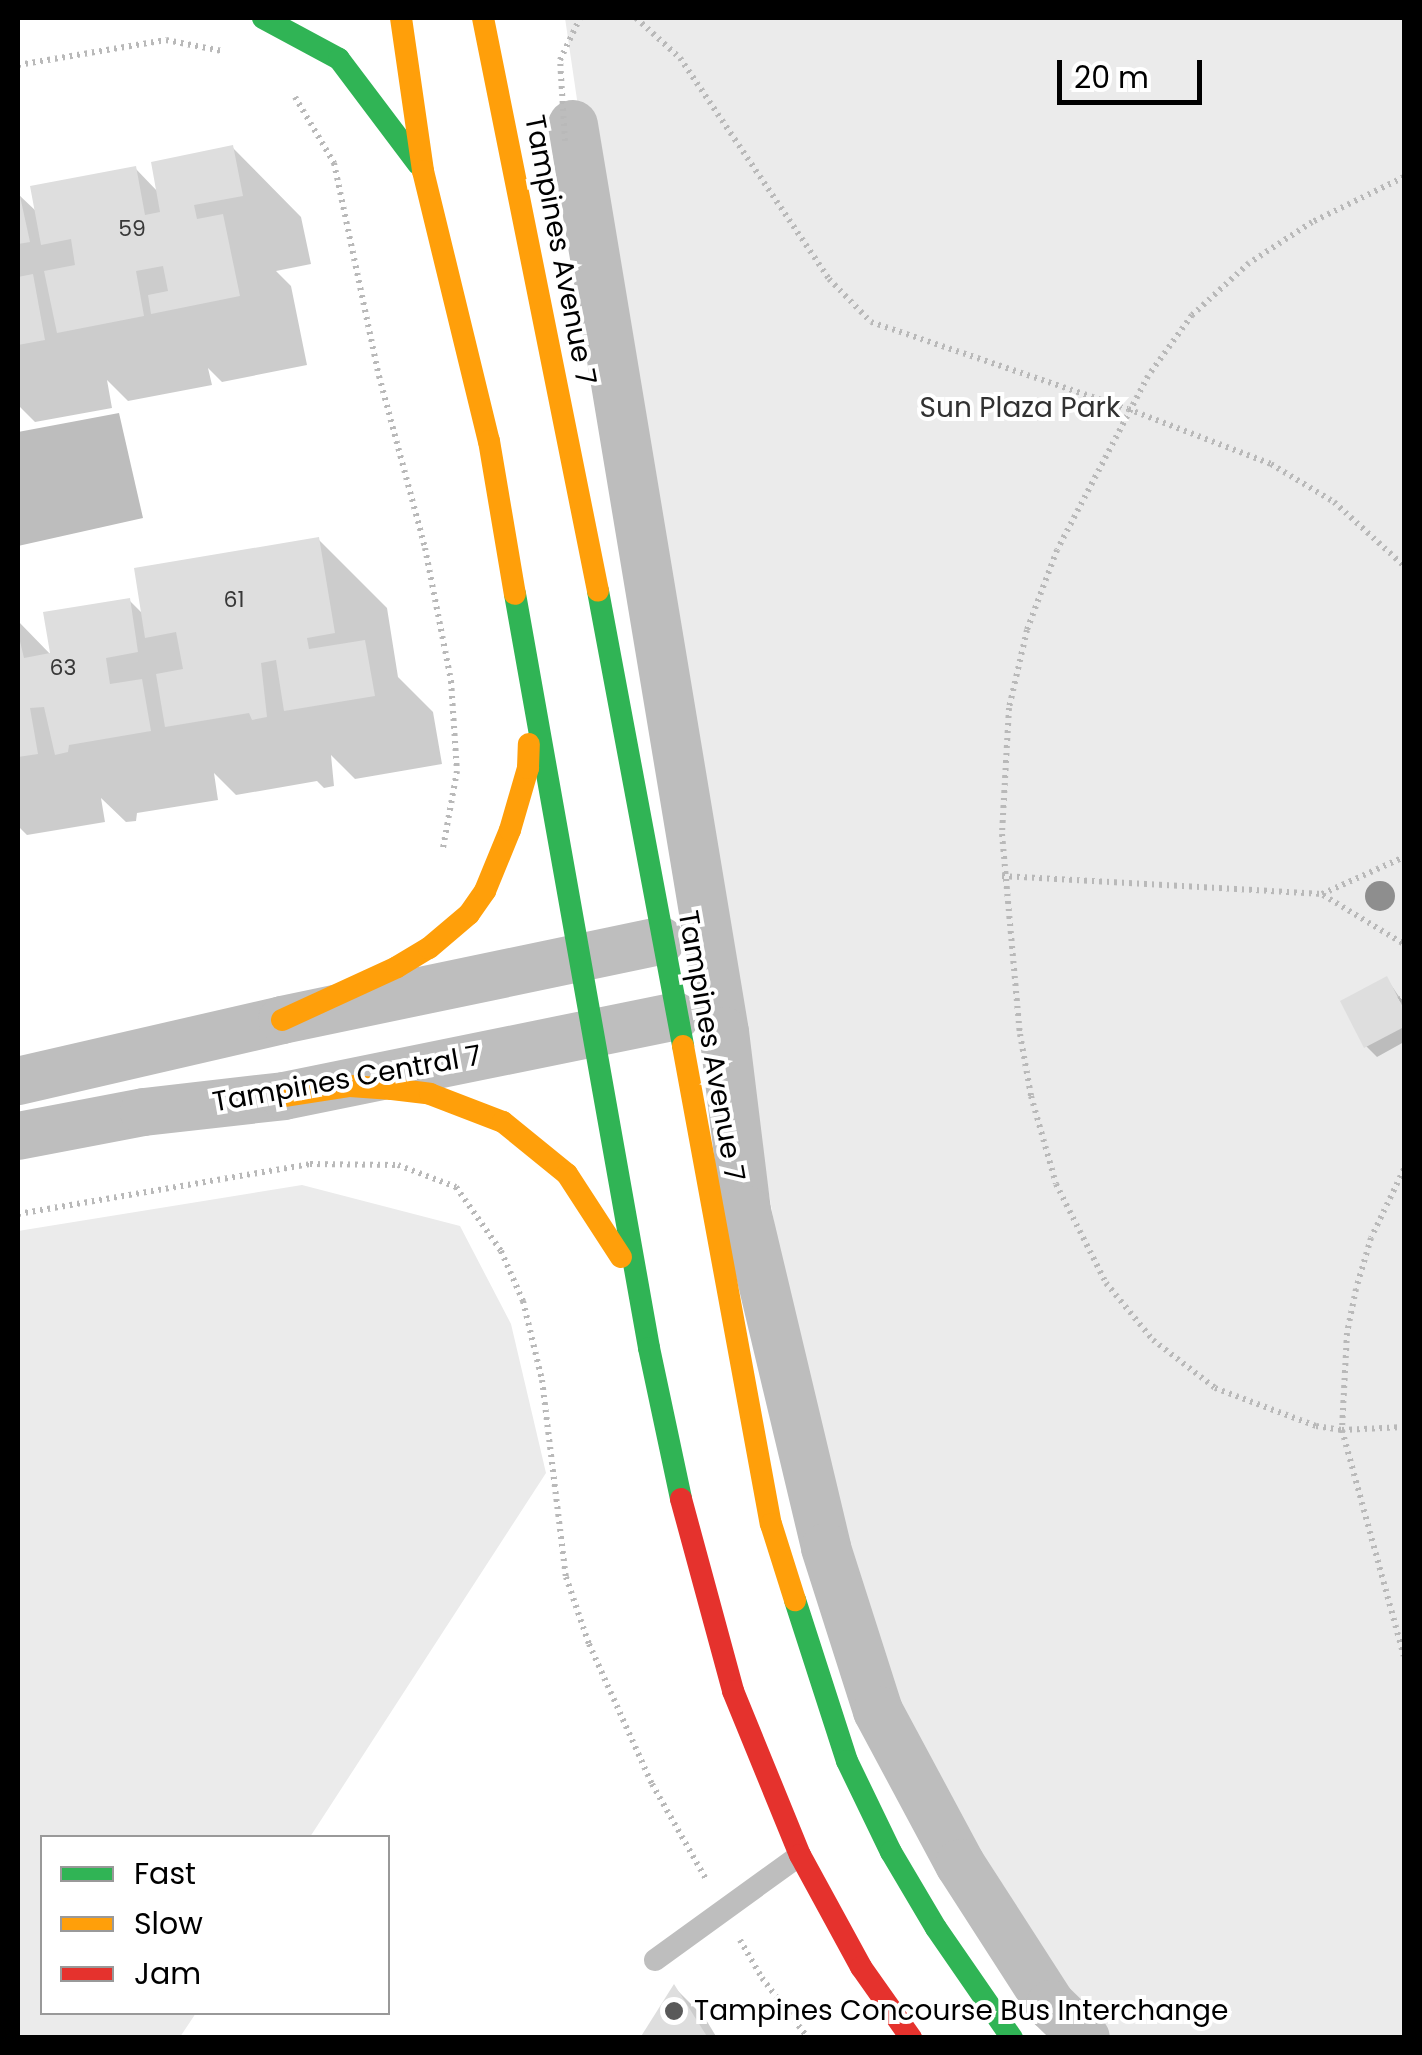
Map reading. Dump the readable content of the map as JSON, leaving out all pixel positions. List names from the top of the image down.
{
  "streets": {
    "main road": ["Tampines Avenue 7"],
    "street": ["Tampines Central 7"]
  },
  "crossings": [
    ["Tampines Avenue 7", "Tampines Central 7"]
  ],
  "parks": ["Sun Plaza Park"],
  "places": ["Tampines Concourse Bus Interchange"],
  "house_numbers": ["59", "61", "63"],
  "legend": ["Fast", "Slow", "Jam"],
  "scale_bar": "20 m"
}
